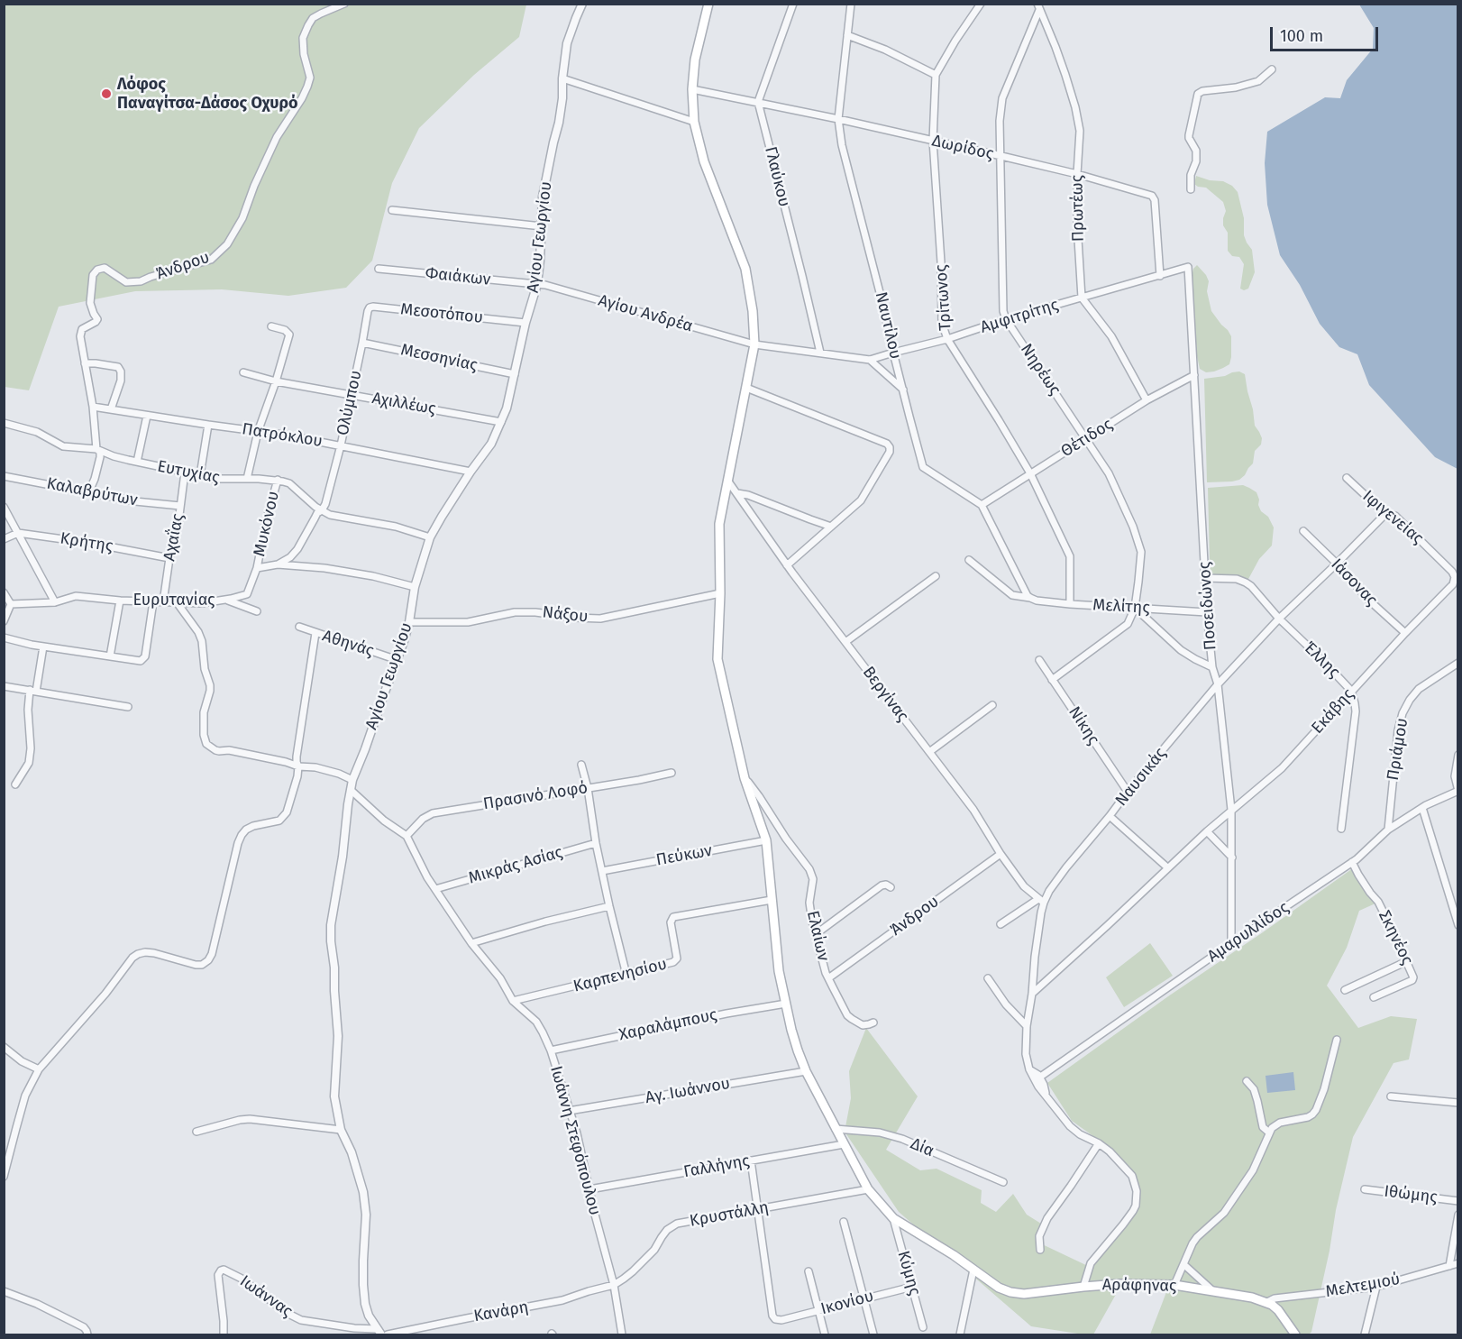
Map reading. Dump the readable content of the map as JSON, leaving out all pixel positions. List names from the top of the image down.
{
  "streets": {
    "main road": ["Αράφηνας"],
    "street": [
      "Δωρίδος",
      "Γλαύκου",
      "Πρωτέως",
      "Αγίου Γεωργίου",
      "Άνδρου",
      "Φαιάκων",
      "Τρίτωνος",
      "Μεσοτόπου",
      "Αγίου Ανδρέα",
      "Αμφιτρίτης",
      "Ναυτίλου",
      "Μεσσηνίας",
      "Νηρέως",
      "Ολύμπου",
      "Αχιλλέως",
      "Πατρόκλου",
      "Θέτιδος",
      "Ευτυχίας",
      "Καλαβρύτων",
      "Ιφιγενείας",
      "Μυκόνου",
      "Αχαΐας",
      "Κρήτης",
      "Ιάσονας",
      "Ευρυτανίας",
      "Ποσειδώνος",
      "Μελίτης",
      "Νάξου",
      "Αθηνάς",
      "Έλλης",
      "Βεργίνας",
      "Εκάβης",
      "Νίκης",
      "Πριάμου",
      "Ναυσικάς",
      "Πρασινό Λοφό",
      "Πεύκων",
      "Μικράς Ασίας",
      "Αμαρυλλίδος",
      "Ελαίων",
      "Σκηνέος",
      "Καρπενησίου",
      "Χαραλάμπους",
      "Αγ. Ιωάννου",
      "Ιωάννη Στεφόπουλου",
      "Δία",
      "Γαλλήνης",
      "Ιθώμης",
      "Κρυστάλλη",
      "Κύμης",
      "Μελτεμιού",
      "Ιωάννας",
      "Ικονίου",
      "Κανάρη"
    ]
  },
  "crossings": [
    ["Δωρίδος", "Γλαύκου"],
    ["Δωρίδος", "Πρωτέως"],
    ["Δωρίδος", "Τρίτωνος"],
    ["Δωρίδος", "Αμφιτρίτης"],
    ["Δωρίδος", "Ναυτίλου"],
    ["Δωρίδος", "Νηρέως"],
    ["Δωρίδος", "Αράφηνας"],
    ["Γλαύκου", "Αμφιτρίτης"],
    ["Πρωτέως", "Αμφιτρίτης"],
    ["Πρωτέως", "Νηρέως"],
    ["Αγίου Γεωργίου", "Φαιάκων"],
    ["Αγίου Γεωργίου", "Μεσοτόπου"],
    ["Αγίου Γεωργίου", "Αγίου Ανδρέα"],
    ["Αγίου Γεωργίου", "Μεσσηνίας"],
    ["Αγίου Γεωργίου", "Αχιλλέως"],
    ["Αγίου Γεωργίου", "Πατρόκλου"],
    ["Αγίου Γεωργίου", "Ευτυχίας"],
    ["Αγίου Γεωργίου", "Νάξου"],
    ["Αγίου Γεωργίου", "Αθηνάς"],
    ["Αγίου Γεωργίου", "Ιωάννη Στεφόπουλου"],
    ["Αγίου Γεωργίου", "Ιωάννας"],
    ["Άνδρου", "Πατρόκλου"],
    ["Άνδρου", "Ευτυχίας"],
    ["Άνδρου", "Καλαβρύτων"],
    ["Άνδρου", "Βεργίνας"],
    ["Άνδρου", "Ελαίων"],
    ["Φαιάκων", "Αγίου Ανδρέα"],
    ["Τρίτωνος", "Αμφιτρίτης"],
    ["Τρίτωνος", "Θέτιδος"],
    ["Τρίτωνος", "Μελίτης"],
    ["Μεσοτόπου", "Ολύμπου"],
    ["Αγίου Ανδρέα", "Αμφιτρίτης"],
    ["Αγίου Ανδρέα", "Αράφηνας"],
    ["Αμφιτρίτης", "Ναυτίλου"],
    ["Αμφιτρίτης", "Νηρέως"],
    ["Αμφιτρίτης", "Ποσειδώνος"],
    ["Αμφιτρίτης", "Αράφηνας"],
    ["Ναυτίλου", "Θέτιδος"],
    ["Μεσσηνίας", "Ολύμπου"],
    ["Νηρέως", "Θέτιδος"],
    ["Νηρέως", "Μελίτης"],
    ["Νηρέως", "Νίκης"],
    ["Ολύμπου", "Αχιλλέως"],
    ["Ολύμπου", "Πατρόκλου"],
    ["Ολύμπου", "Ευτυχίας"],
    ["Θέτιδος", "Ποσειδώνος"],
    ["Ευτυχίας", "Μυκόνου"],
    ["Ευτυχίας", "Αχαΐας"],
    ["Καλαβρύτων", "Αχαΐας"],
    ["Ιφιγενείας", "Εκάβης"],
    ["Ιφιγενείας", "Ναυσικάς"],
    ["Μυκόνου", "Ευρυτανίας"],
    ["Αχαΐας", "Κρήτης"],
    ["Αχαΐας", "Ευρυτανίας"],
    ["Ιάσονας", "Εκάβης"],
    ["Ιάσονας", "Ναυσικάς"],
    ["Ποσειδώνος", "Μελίτης"],
    ["Ποσειδώνος", "Έλλης"],
    ["Ποσειδώνος", "Εκάβης"],
    ["Ποσειδώνος", "Ναυσικάς"],
    ["Ποσειδώνος", "Αμαρυλλίδος"],
    ["Νάξου", "Αράφηνας"],
    ["Έλλης", "Εκάβης"],
    ["Έλλης", "Ναυσικάς"],
    ["Βεργίνας", "Ναυσικάς"],
    ["Βεργίνας", "Αράφηνας"],
    ["Εκάβης", "Ναυσικάς"],
    ["Νίκης", "Ναυσικάς"],
    ["Πριάμου", "Αμαρυλλίδος"],
    ["Πρασινό Λοφό", "Ιωάννη Στεφόπουλου"],
    ["Πεύκων", "Αράφηνας"],
    ["Μικράς Ασίας", "Ιωάννη Στεφόπουλου"],
    ["Αμαρυλλίδος", "Σκηνέος"],
    ["Ελαίων", "Αράφηνας"],
    ["Καρπενησίου", "Ιωάννη Στεφόπουλου"],
    ["Καρπενησίου", "Αράφηνας"],
    ["Χαραλάμπους", "Ιωάννη Στεφόπουλου"],
    ["Χαραλάμπους", "Αράφηνας"],
    ["Αγ. Ιωάννου", "Ιωάννη Στεφόπουλου"],
    ["Αγ. Ιωάννου", "Αράφηνας"],
    ["Ιωάννη Στεφόπουλου", "Γαλλήνης"],
    ["Ιωάννη Στεφόπουλου", "Κρυστάλλη"],
    ["Ιωάννη Στεφόπουλου", "Κανάρη"],
    ["Δία", "Αράφηνας"],
    ["Γαλλήνης", "Αράφηνας"],
    ["Κρυστάλλη", "Αράφηνας"],
    ["Κρυστάλλη", "Ικονίου"],
    ["Κρυστάλλη", "Κανάρη"],
    ["Κύμης", "Αράφηνας"],
    ["Κύμης", "Ικονίου"],
    ["Αράφηνας", "Μελτεμιού"]
  ],
  "places": ["Λόφος Παναγίτσα-Δάσος Οχυρό"],
  "scale_bar": "100 m"
}
